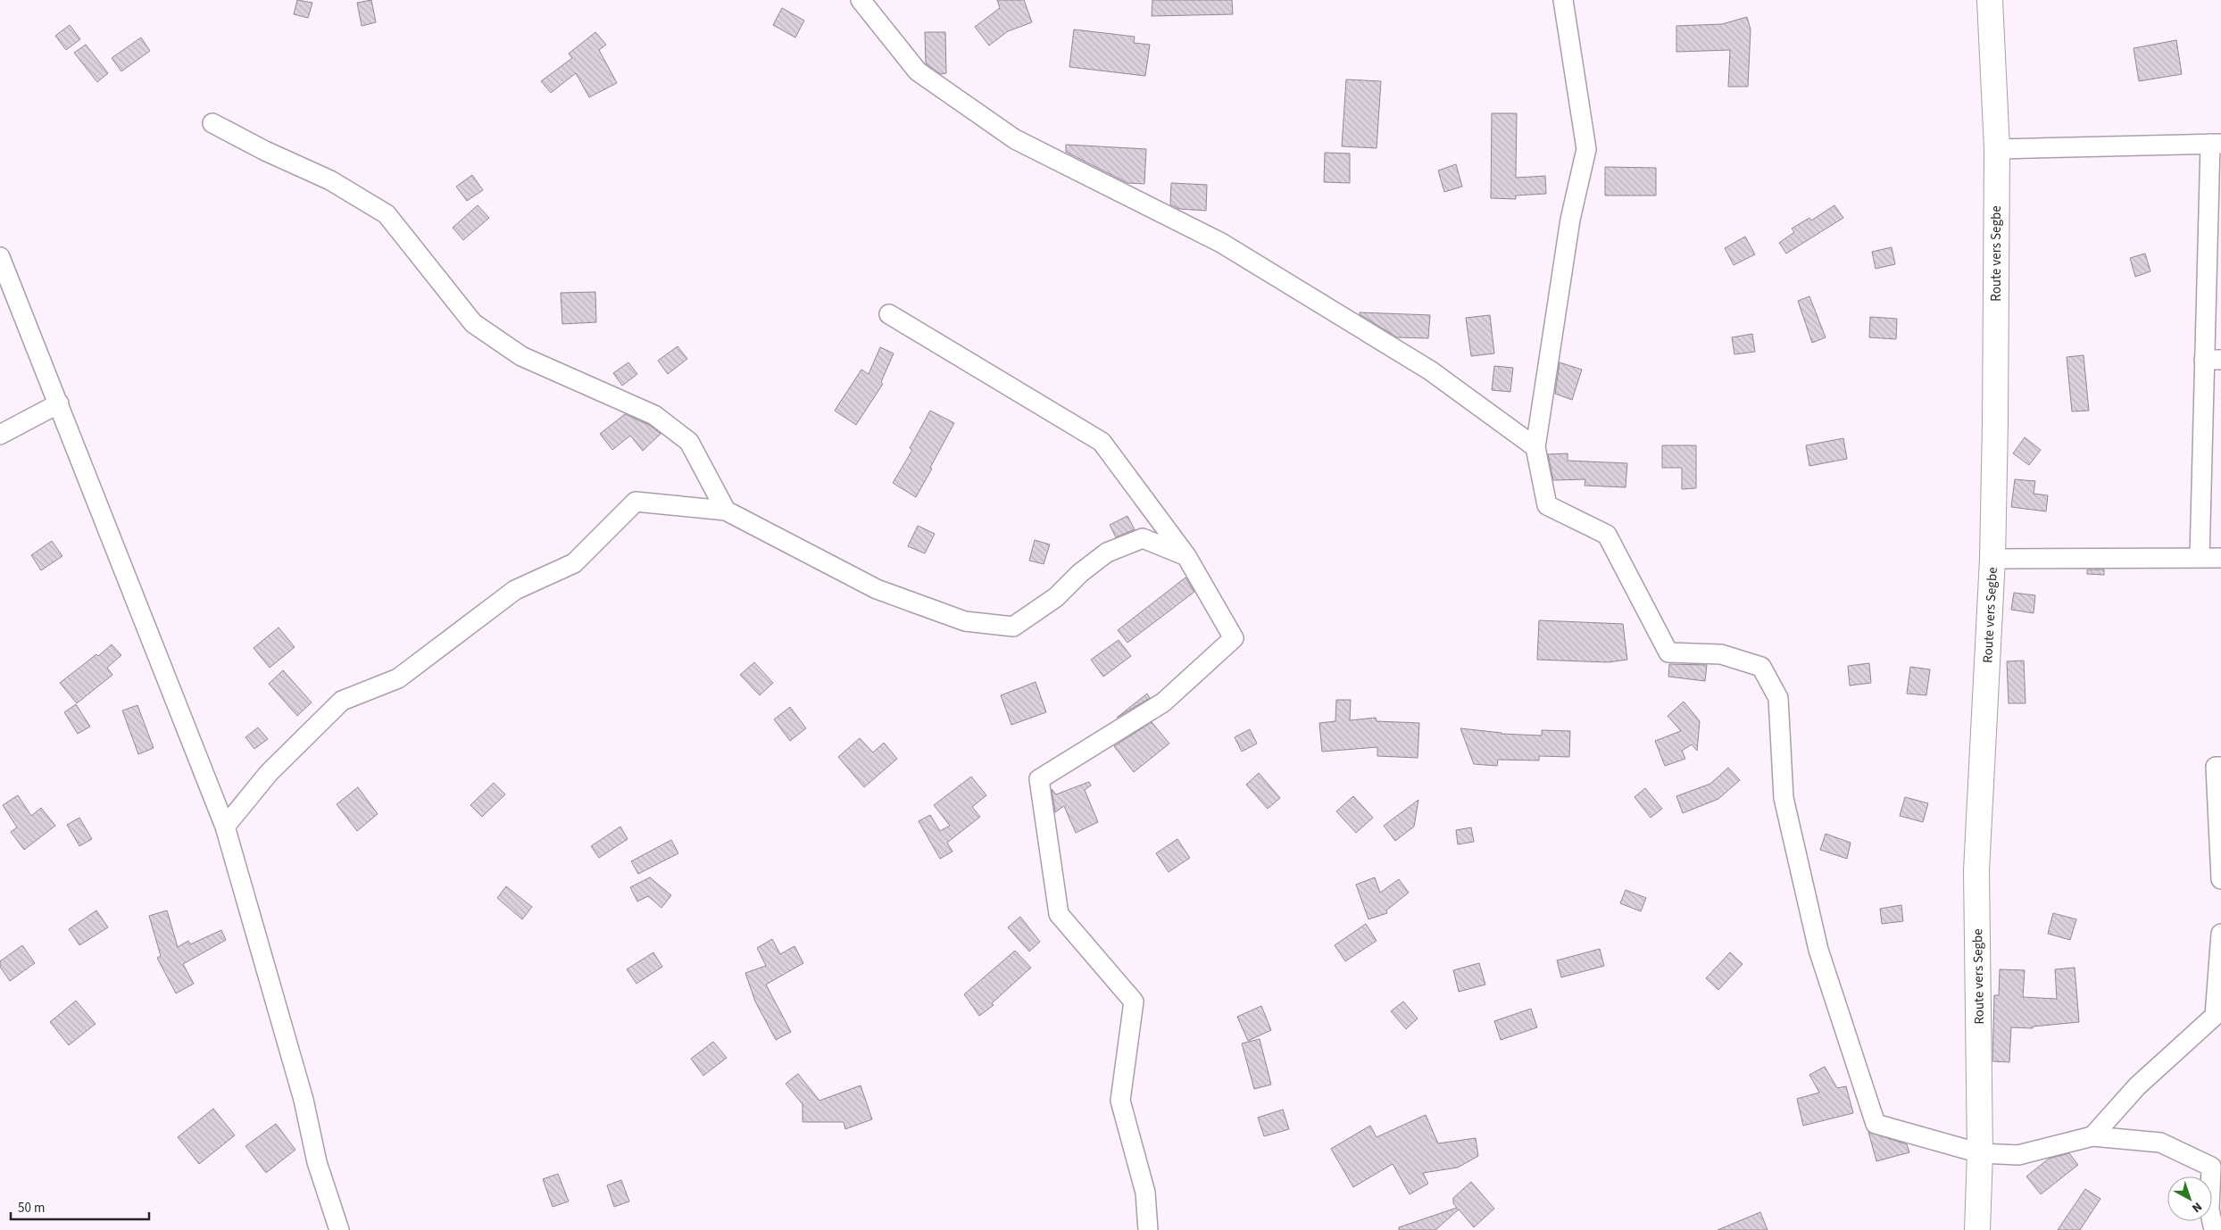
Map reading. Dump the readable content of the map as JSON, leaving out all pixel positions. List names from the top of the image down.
{
  "streets": {
    "main road": ["Route vers Segbe"]
  },
  "scale_bar": "50 m",
  "north": "bottom right"
}
